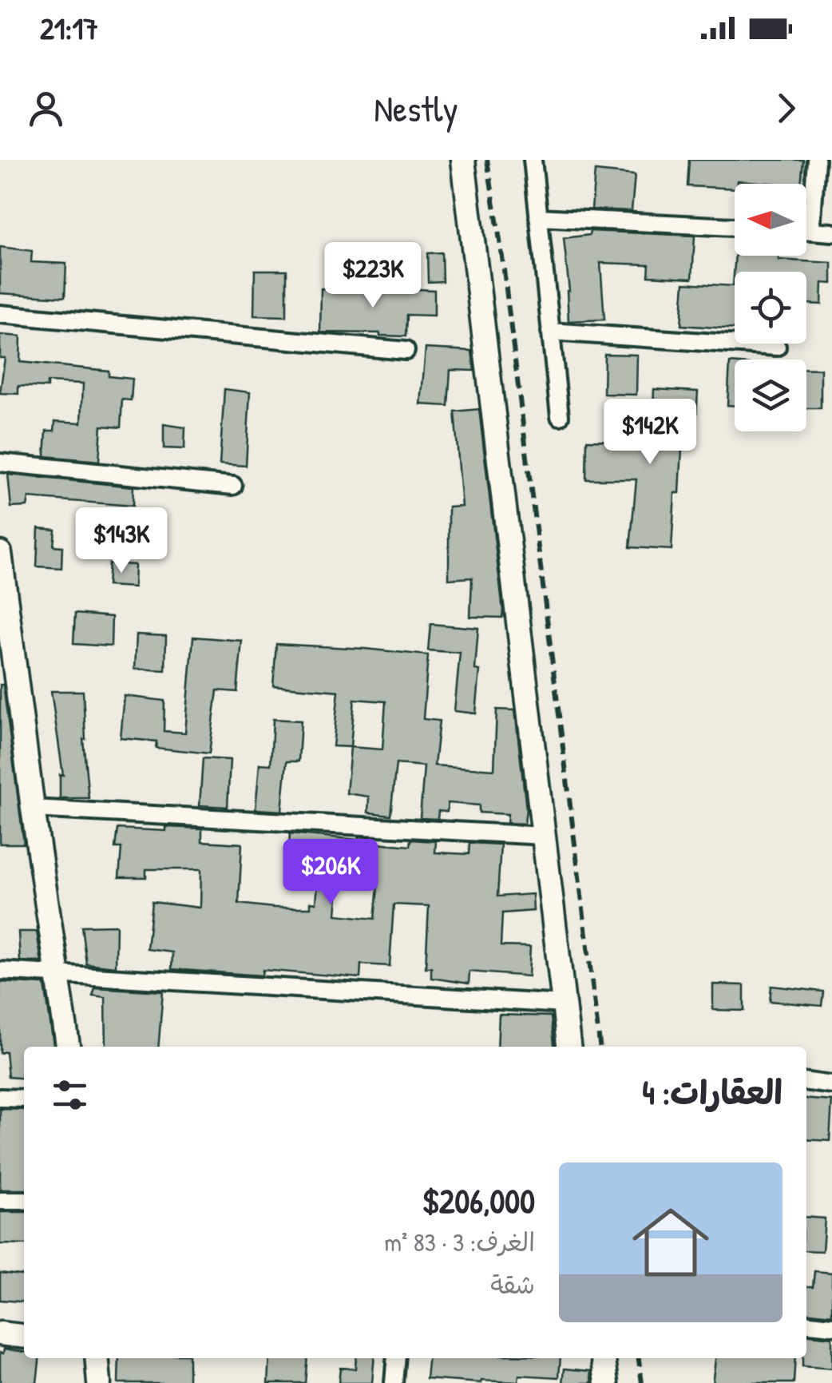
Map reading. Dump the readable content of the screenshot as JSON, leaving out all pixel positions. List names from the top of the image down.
{
  "north": "left",
  "page": {
    "status": "21:17",
    "header": "Nestly",
    "price": [
      "$223K",
      "$142K",
      "$143K",
      "$206K"
    ],
    "heading": "العقارات: 4",
    "list": [
      {
        "name": "$206,000",
        "note": "الغرف: 3 · 83 m² · شقة"
      }
    ]
  }
}
